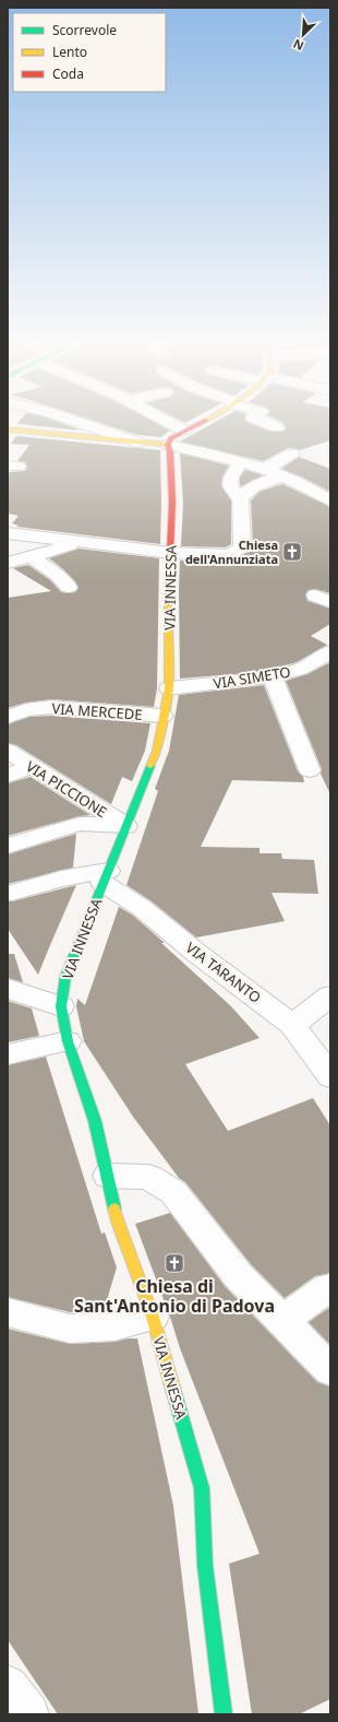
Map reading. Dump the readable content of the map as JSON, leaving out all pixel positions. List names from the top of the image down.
{
  "streets": {
    "street": [
      "VIA INNESSA",
      "VIA SIMETO",
      "VIA MERCEDE",
      "VIA PICCIONE",
      "VIA TARANTO"
    ]
  },
  "crossings": [
    ["VIA INNESSA", "VIA SIMETO"],
    ["VIA INNESSA", "VIA MERCEDE"],
    ["VIA INNESSA", "VIA PICCIONE"],
    ["VIA INNESSA", "VIA TARANTO"]
  ],
  "places": {
    "church": ["Chiesa dell'Annunziata", "Chiesa di Sant'Antonio di Padova"]
  },
  "legend": ["Scorrevole", "Lento", "Coda"],
  "north": "bottom left"
}
